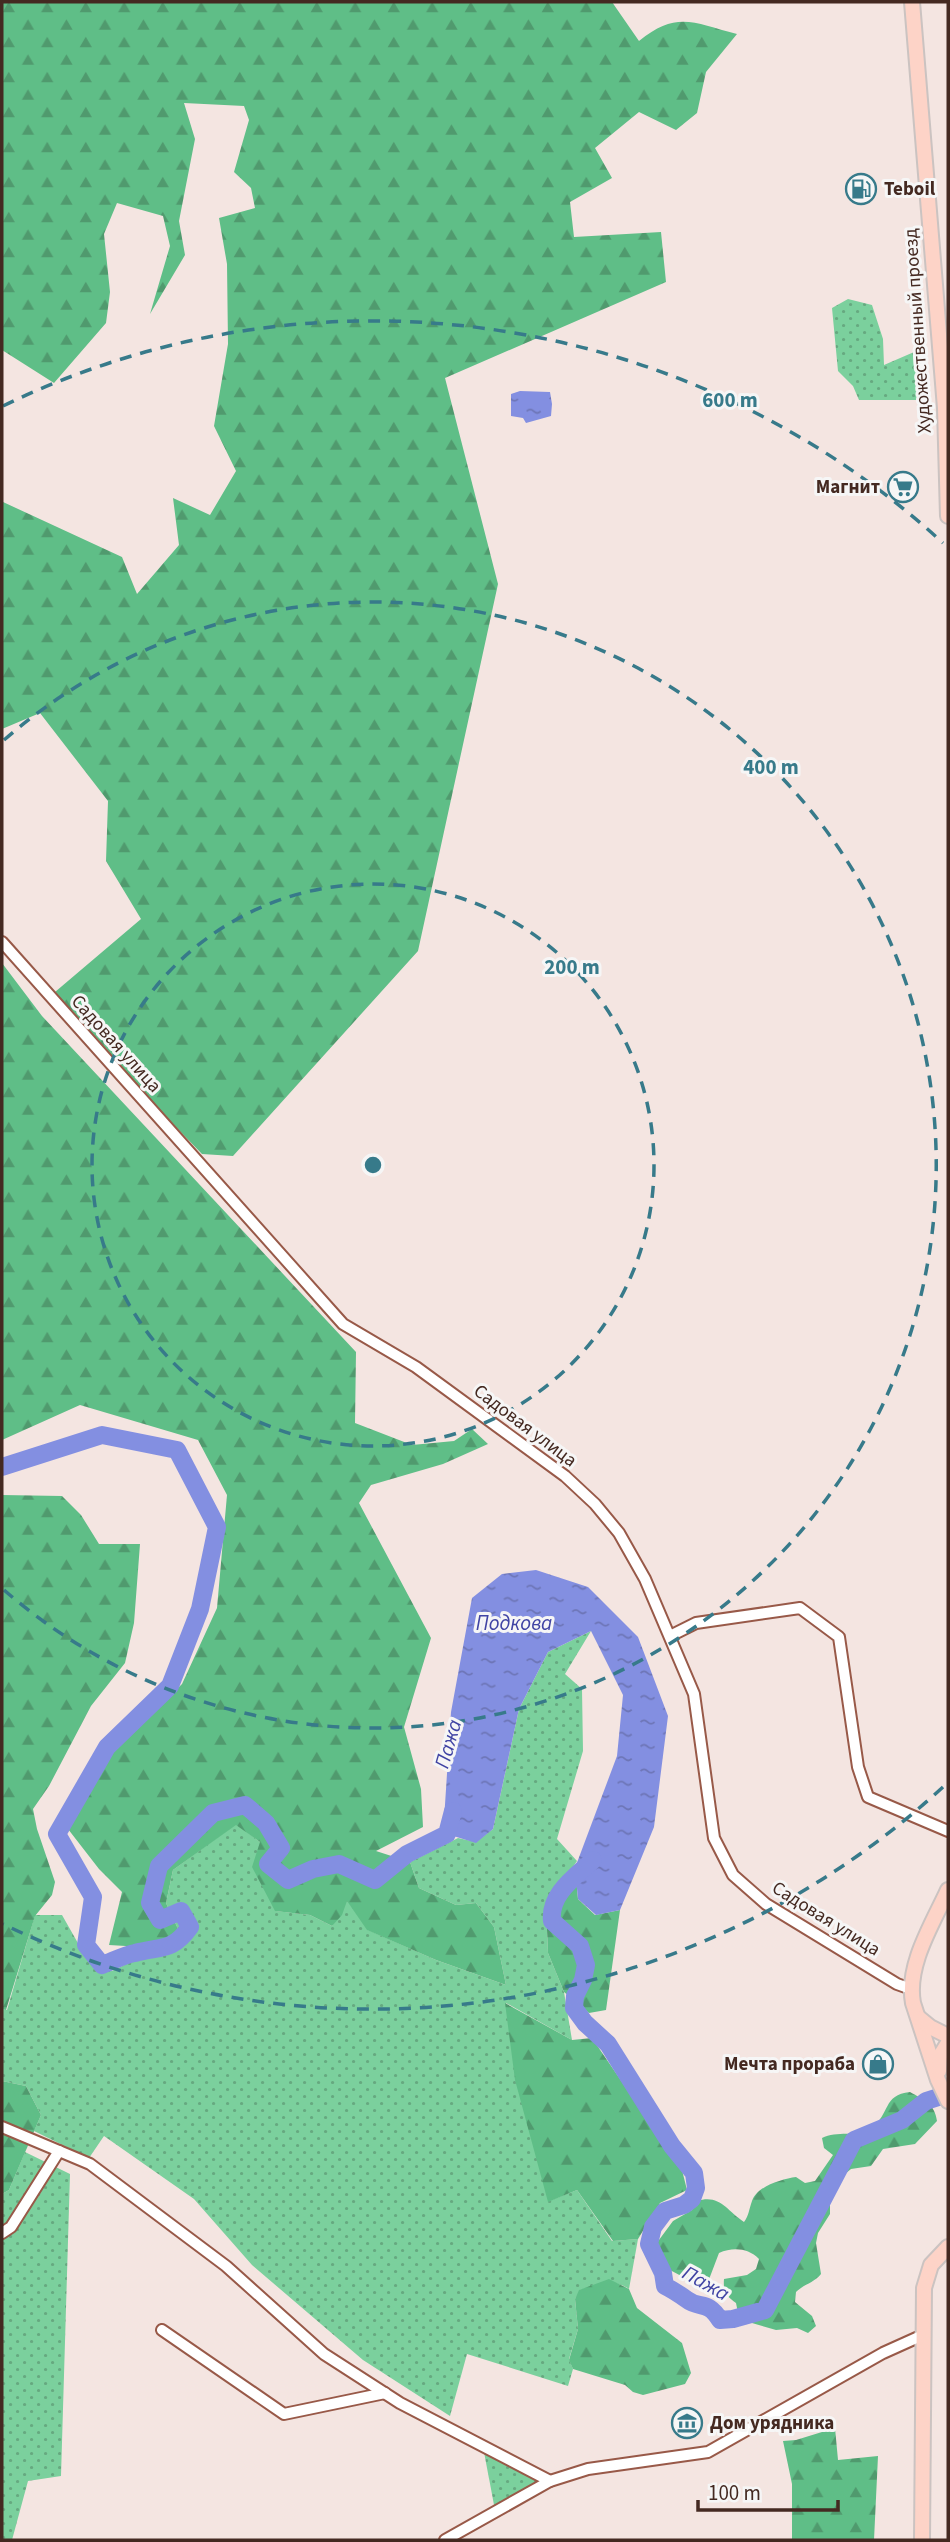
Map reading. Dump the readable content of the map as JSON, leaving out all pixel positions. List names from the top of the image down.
{
  "streets": {
    "main road": ["Художественный проезд"],
    "street": ["Садовая улица"]
  },
  "water": ["Подкова", "Пажа"],
  "places": {
    "fuel station": ["Teboil"],
    "supermarket": ["Магнит"],
    "shop": ["Мечта прораба"],
    "museum": ["Дом урядника"]
  },
  "scale_bar": "100 m",
  "rings": ["600 m", "400 m", "200 m"]
}
